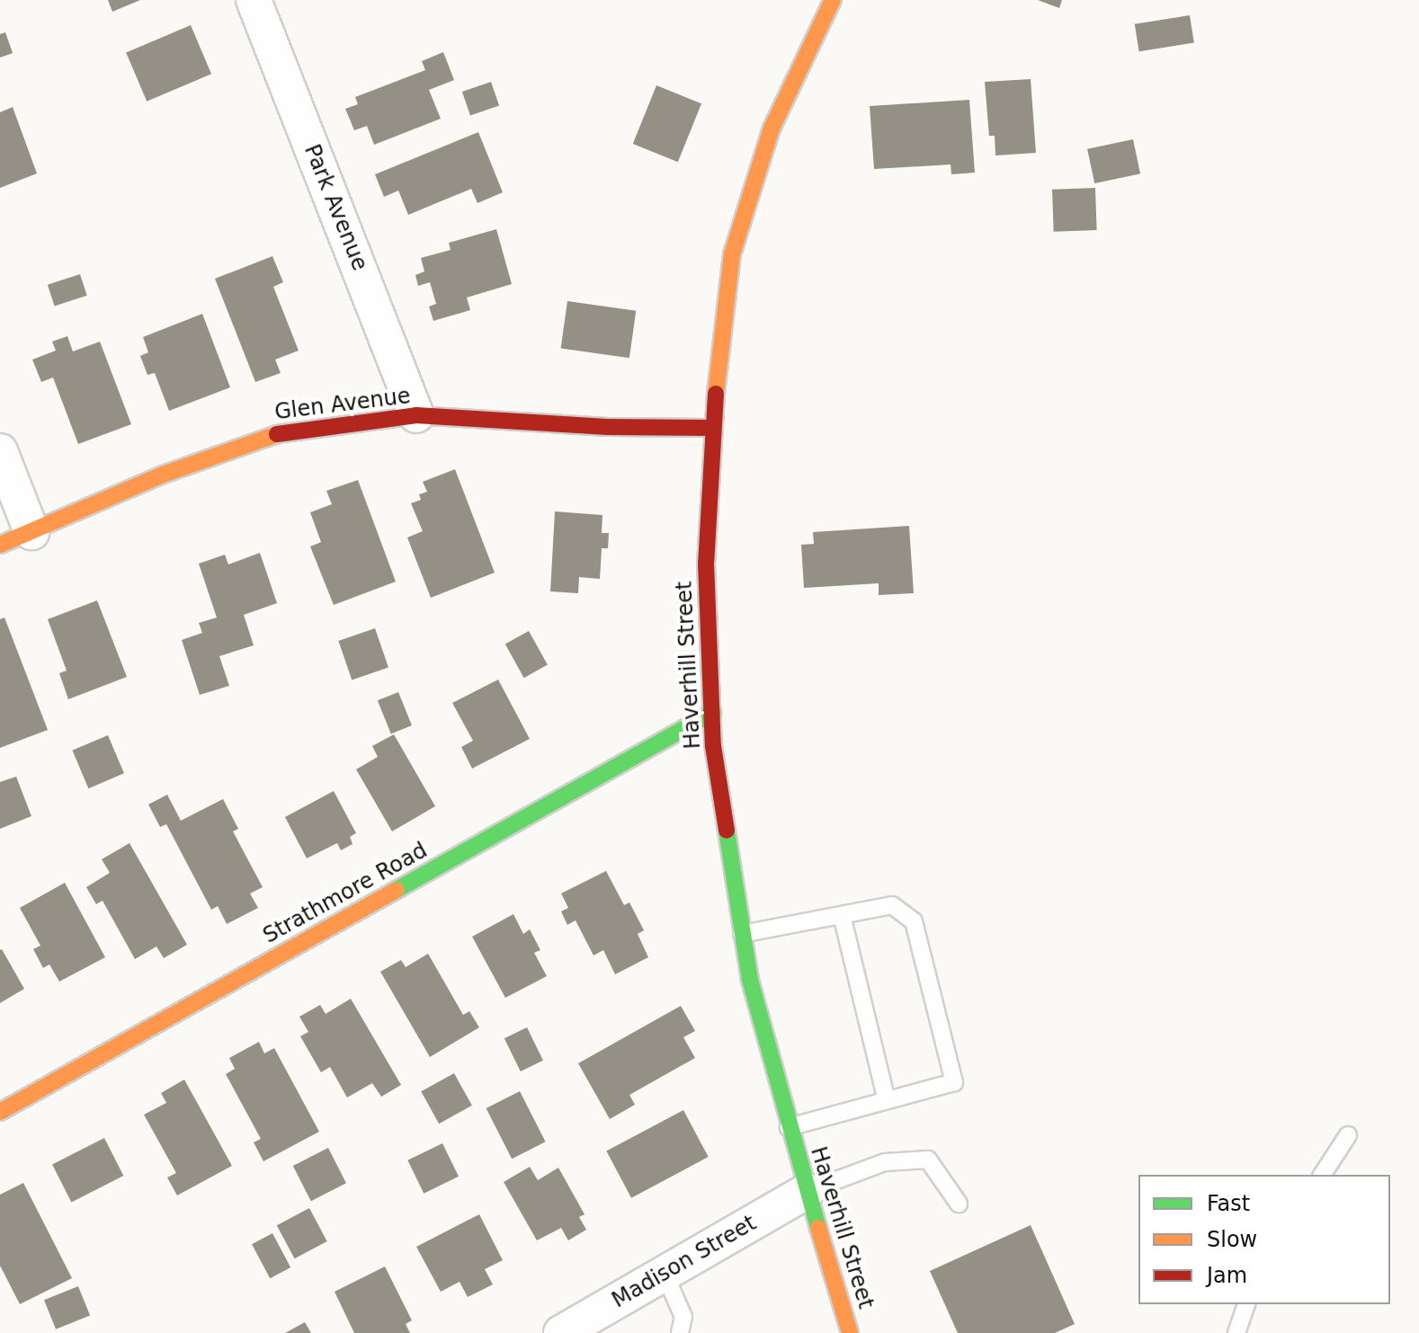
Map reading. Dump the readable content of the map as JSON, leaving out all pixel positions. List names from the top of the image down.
{
  "streets": {
    "street": [
      "Park Avenue",
      "Glen Avenue",
      "Haverhill Street",
      "Strathmore Road",
      "Madison Street"
    ]
  },
  "crossings": [
    ["Park Avenue", "Glen Avenue"],
    ["Glen Avenue", "Haverhill Street"],
    ["Haverhill Street", "Strathmore Road"],
    ["Haverhill Street", "Madison Street"]
  ],
  "legend": ["Fast", "Slow", "Jam"]
}
